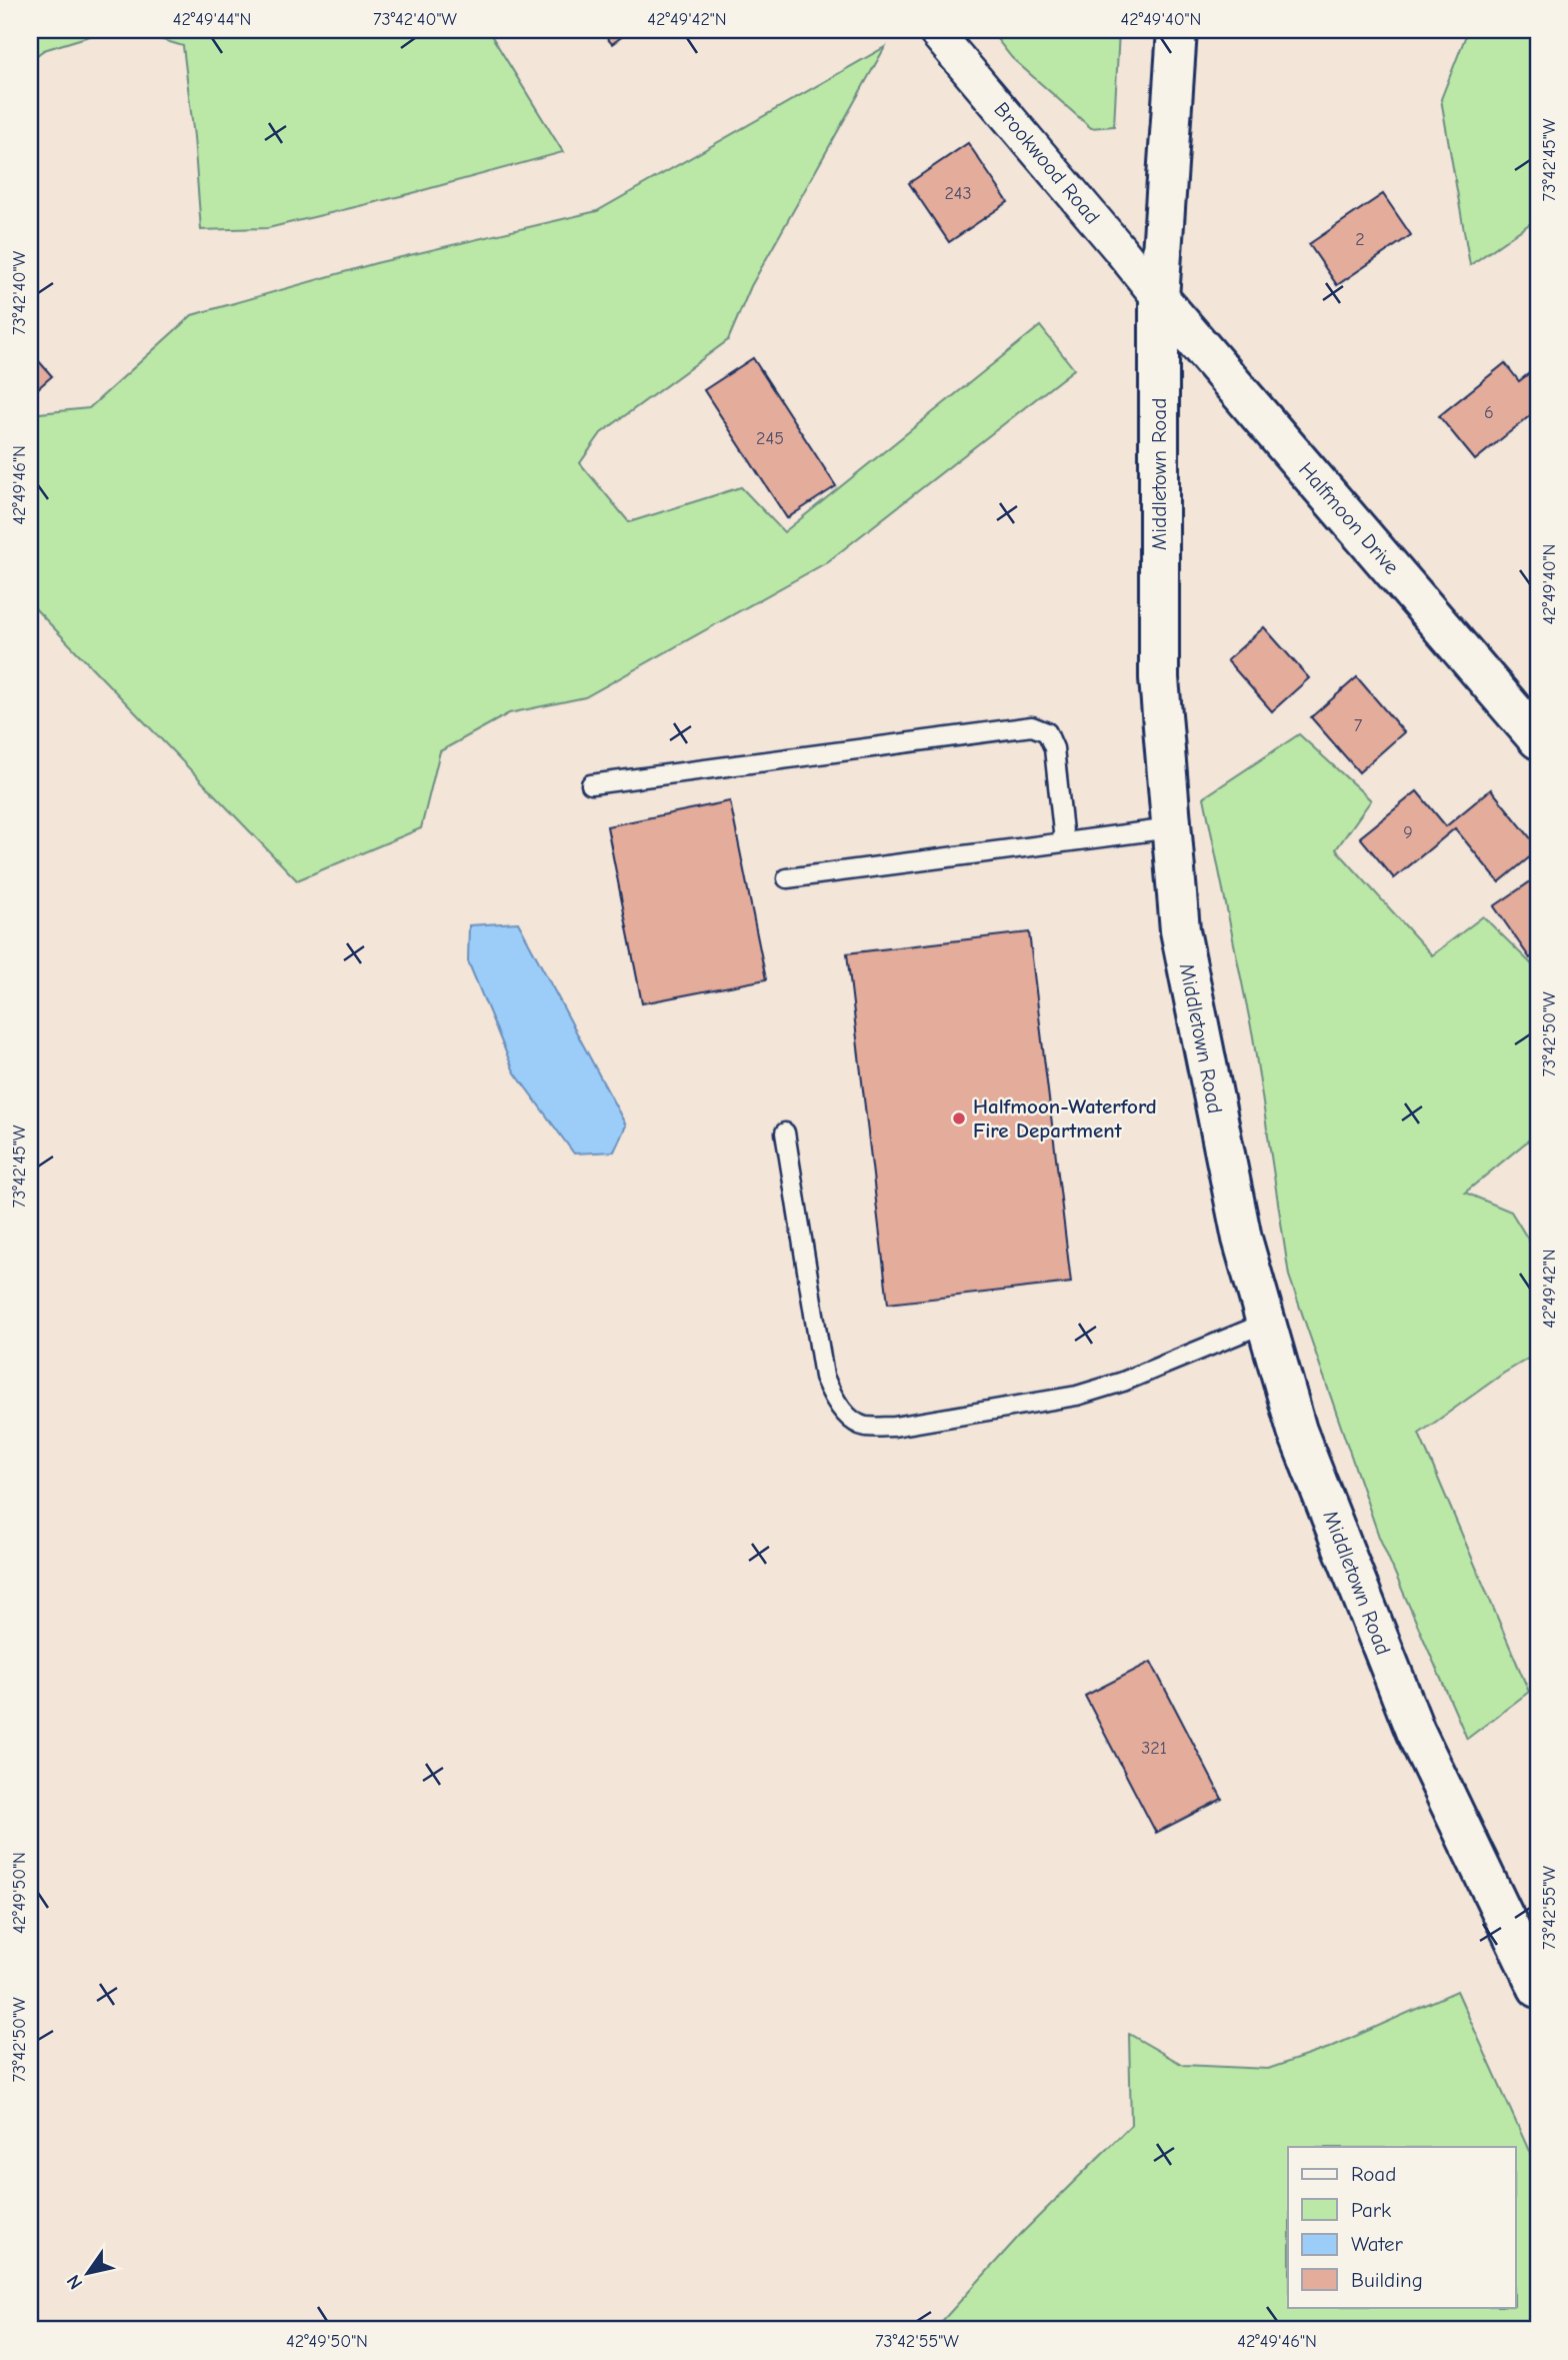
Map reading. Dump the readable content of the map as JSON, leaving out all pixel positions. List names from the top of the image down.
{
  "streets": {
    "street": ["Brookwood Road", "Middletown Road", "Halfmoon Drive"]
  },
  "crossings": [
    ["Brookwood Road", "Middletown Road"],
    ["Brookwood Road", "Halfmoon Drive"],
    ["Middletown Road", "Halfmoon Drive"]
  ],
  "places": ["Halfmoon-Waterford Fire Department"],
  "house_numbers": [
    "243",
    "2",
    "6",
    "245",
    "7",
    "9",
    "321"
  ],
  "legend": [
    "Road",
    "Park",
    "Water",
    "Building"
  ],
  "north": "bottom left",
  "coordinates": [
    "42°49'44\"N",
    "73°42'40\"W",
    "42°49'42\"N",
    "42°49'40\"N",
    "73°42'45\"W",
    "42°49'46\"N",
    "73°42'50\"W",
    "42°49'50\"N",
    "73°42'55\"W"
  ]
}
